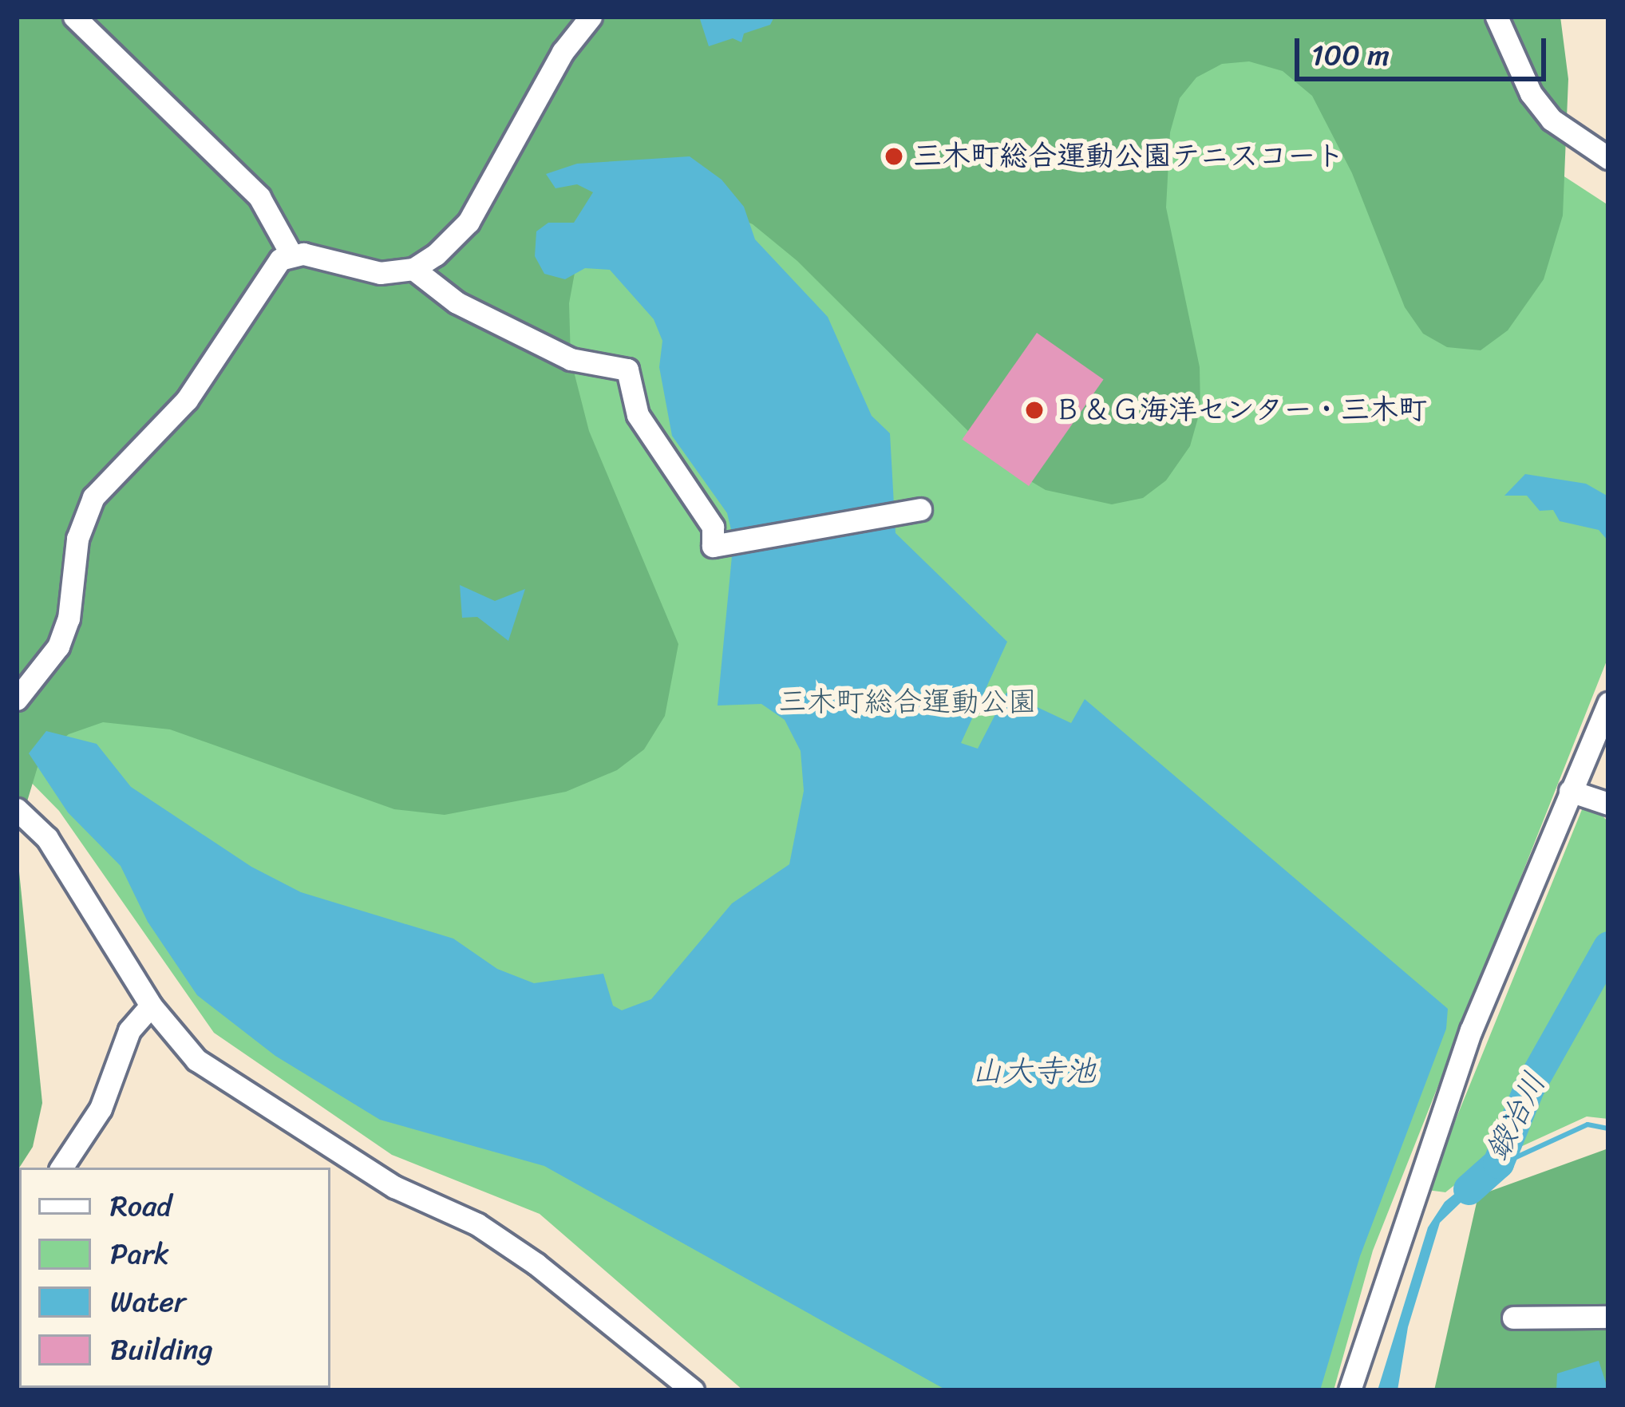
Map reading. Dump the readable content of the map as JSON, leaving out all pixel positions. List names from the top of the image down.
{
  "water": ["山大寺池", "鍛冶川"],
  "parks": ["三木町総合運動公園"],
  "places": ["三木町総合運動公園テニスコート", "Ｂ＆Ｇ海洋センター・三木町"],
  "legend": [
    "Road",
    "Park",
    "Water",
    "Building"
  ],
  "scale_bar": "100 m"
}
